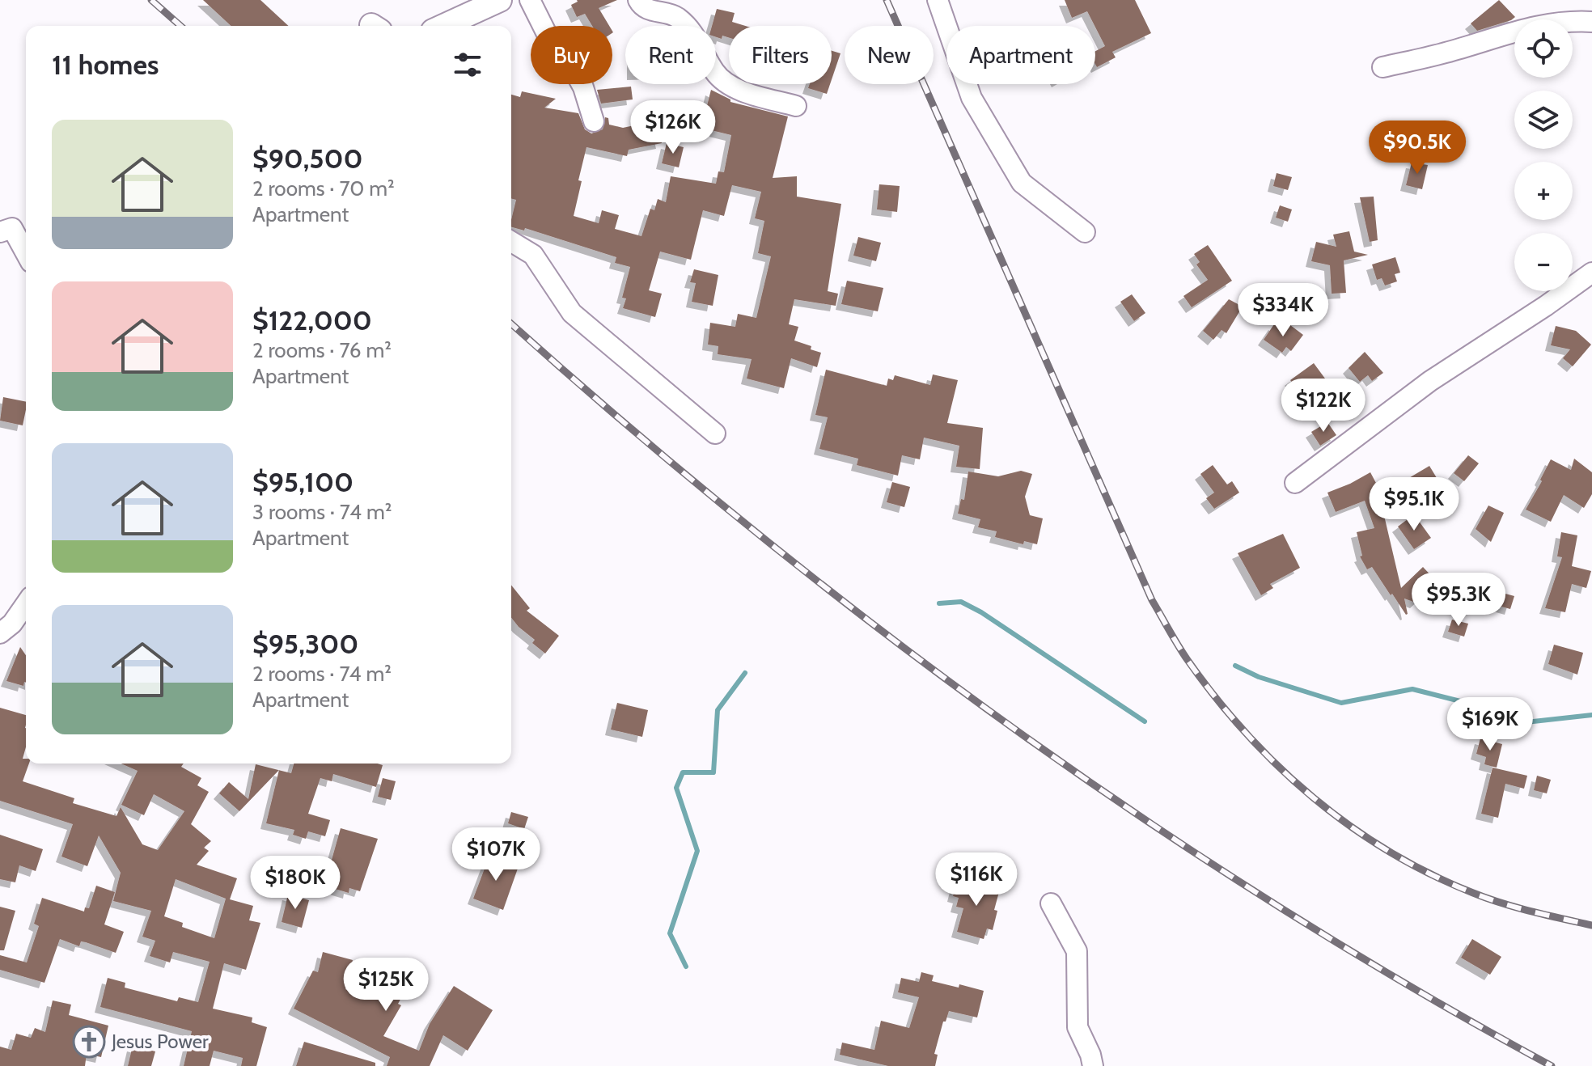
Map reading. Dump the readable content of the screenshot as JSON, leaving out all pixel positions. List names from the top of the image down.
{
  "places": {
    "church": ["Jesus Power"]
  },
  "page": {
    "map_buttons": ["+", "−"],
    "chip": [
      "Buy",
      "Rent",
      "Filters",
      "New",
      "Apartment"
    ],
    "heading": "11 homes",
    "price": [
      "$126K",
      "$90.5K",
      "$334K",
      "$122K",
      "$95.1K",
      "$95.3K",
      "$169K",
      "$107K",
      "$116K",
      "$180K",
      "$125K"
    ],
    "list": [
      {
        "name": "$90,500",
        "note": "2 rooms · 70 m² · Apartment"
      },
      {
        "name": "$122,000",
        "note": "2 rooms · 76 m² · Apartment"
      },
      {
        "name": "$95,100",
        "note": "3 rooms · 74 m² · Apartment"
      },
      {
        "name": "$95,300",
        "note": "2 rooms · 74 m² · Apartment"
      }
    ]
  }
}
